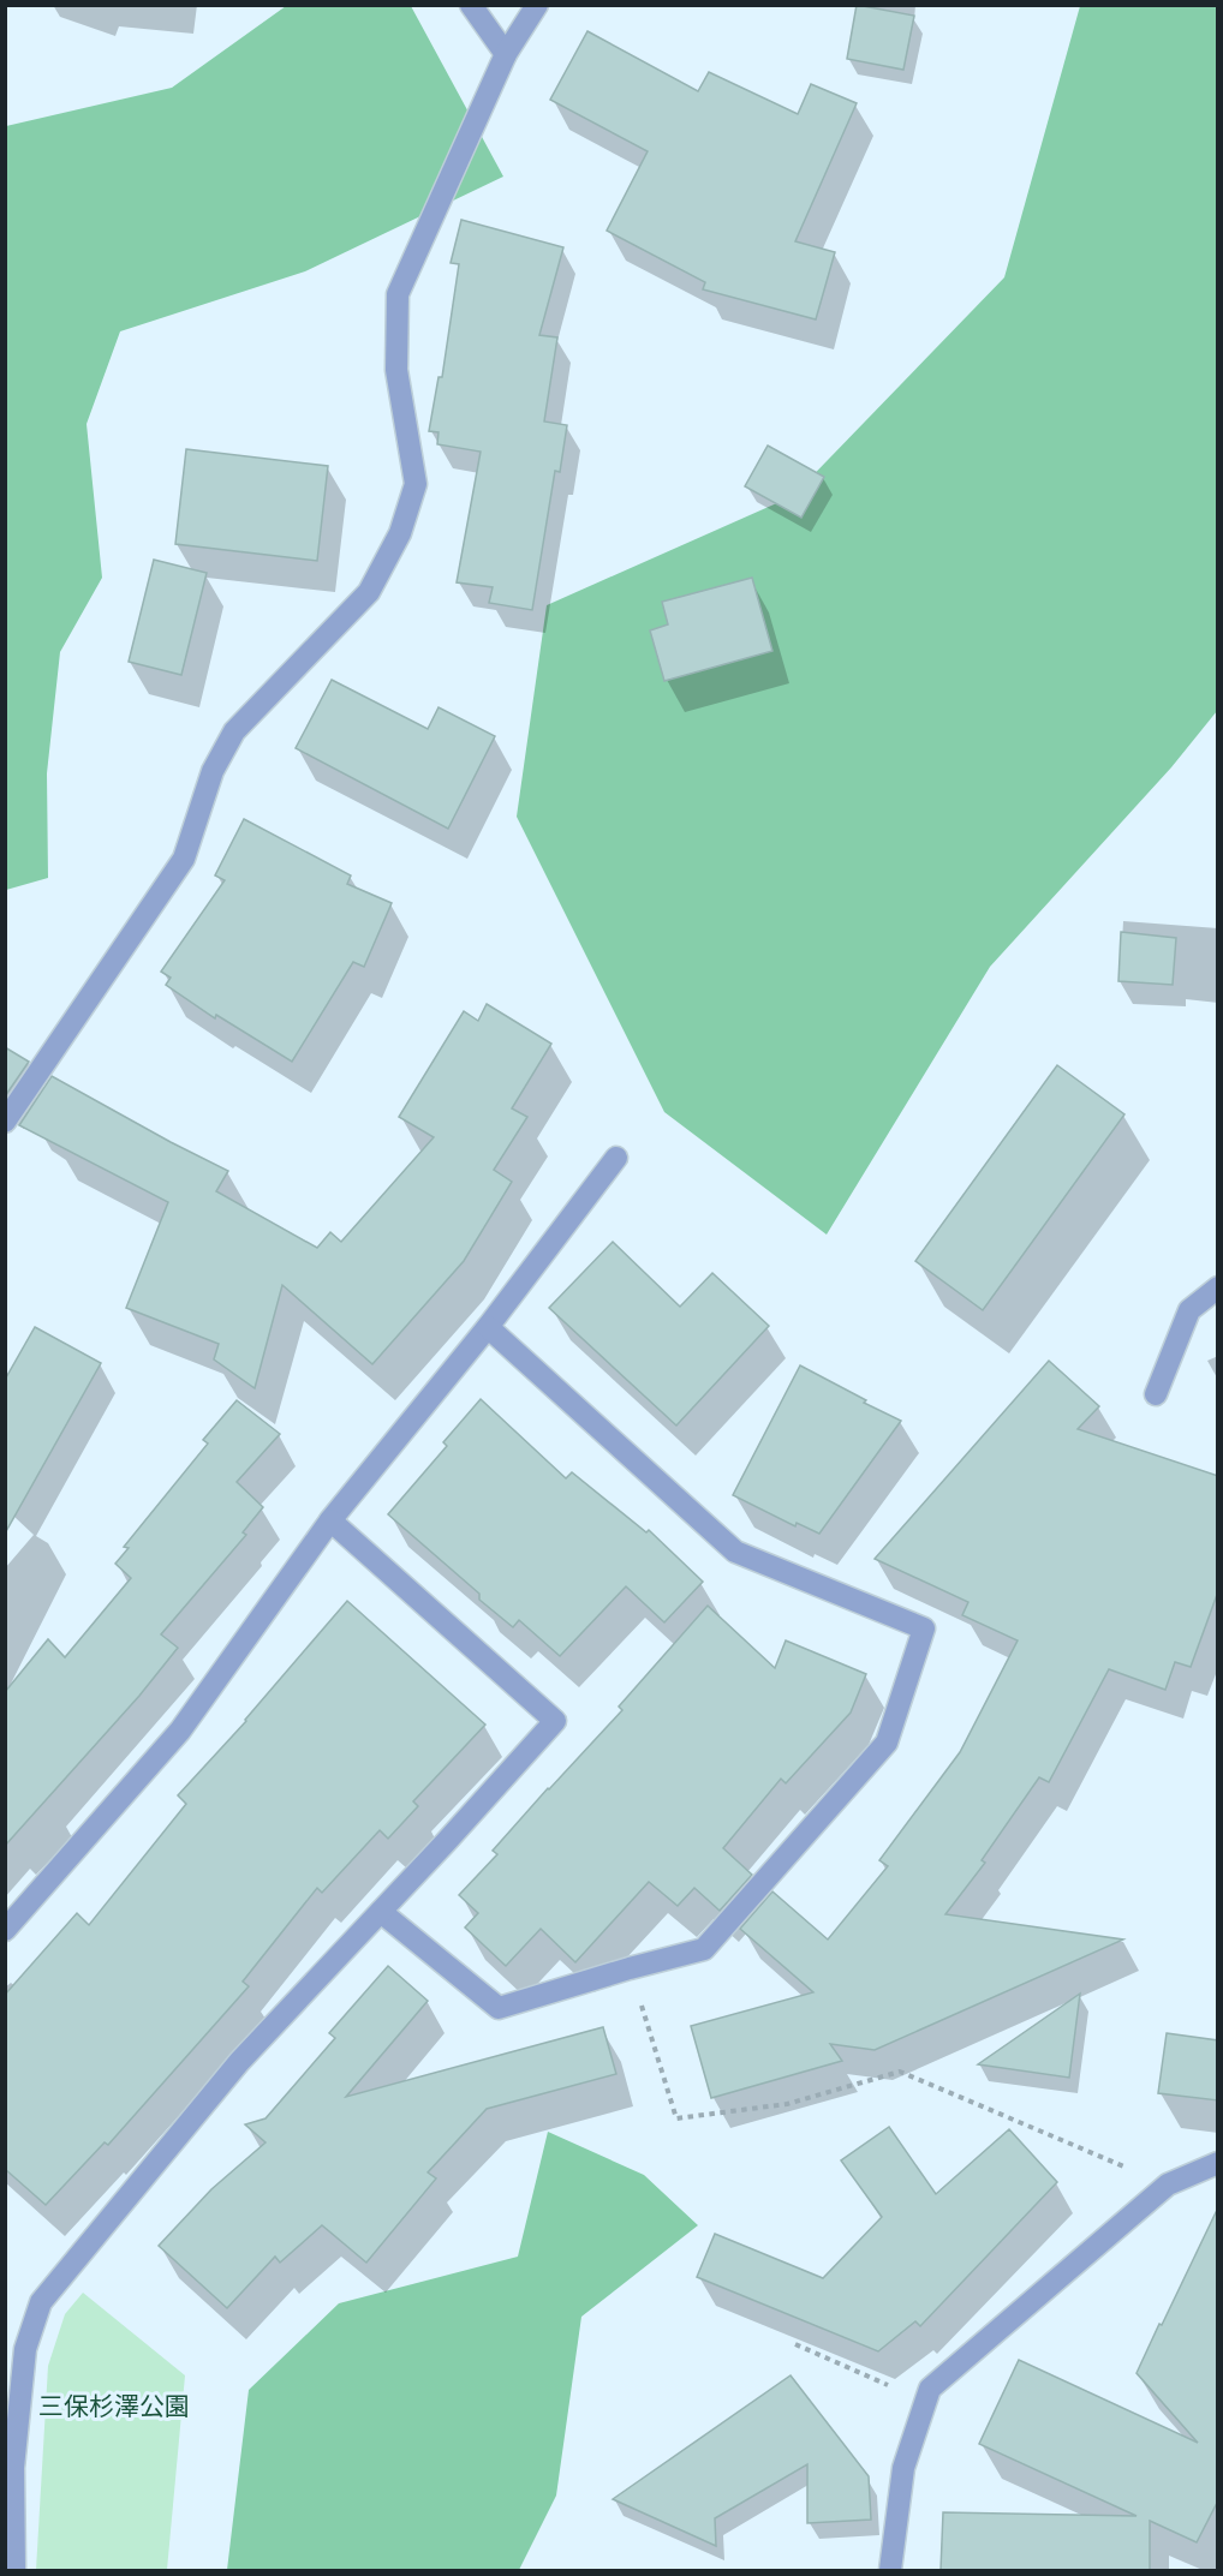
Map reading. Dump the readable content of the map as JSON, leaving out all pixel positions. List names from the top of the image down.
{
  "parks": ["三保杉澤公園"]
}
